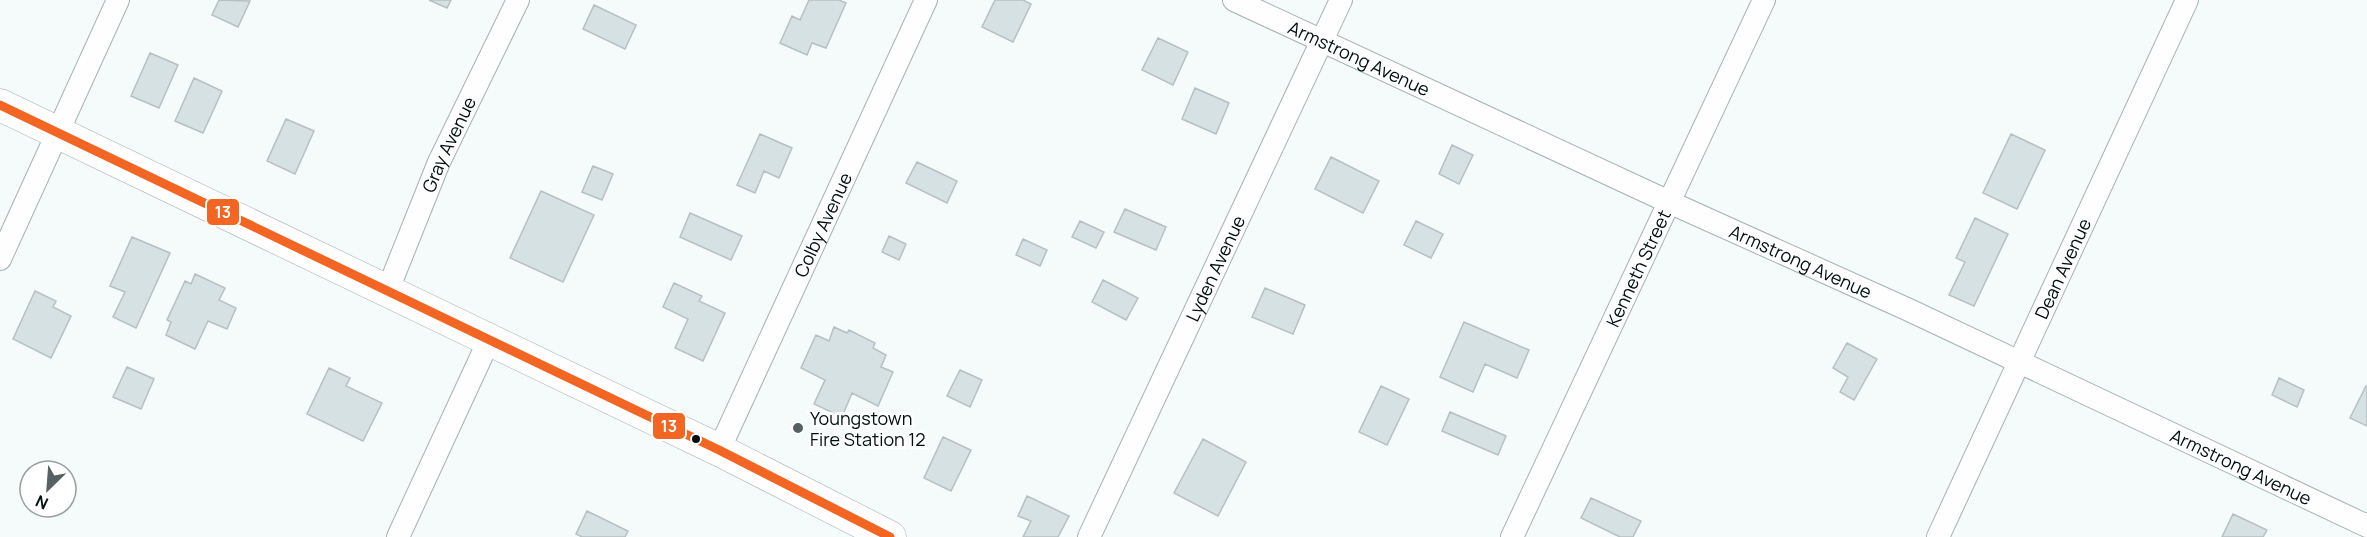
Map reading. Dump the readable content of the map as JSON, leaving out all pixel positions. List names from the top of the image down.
{
  "streets": {
    "street": [
      "Armstrong Avenue",
      "Gray Avenue",
      "Colby Avenue",
      "Lyden Avenue",
      "Kenneth Street",
      "Dean Avenue"
    ]
  },
  "crossings": [
    ["Armstrong Avenue", "Lyden Avenue"],
    ["Armstrong Avenue", "Kenneth Street"],
    ["Armstrong Avenue", "Dean Avenue"]
  ],
  "places": ["Youngstown Fire Station 12"],
  "lines": ["transit line 13"],
  "north": "bottom left"
}
